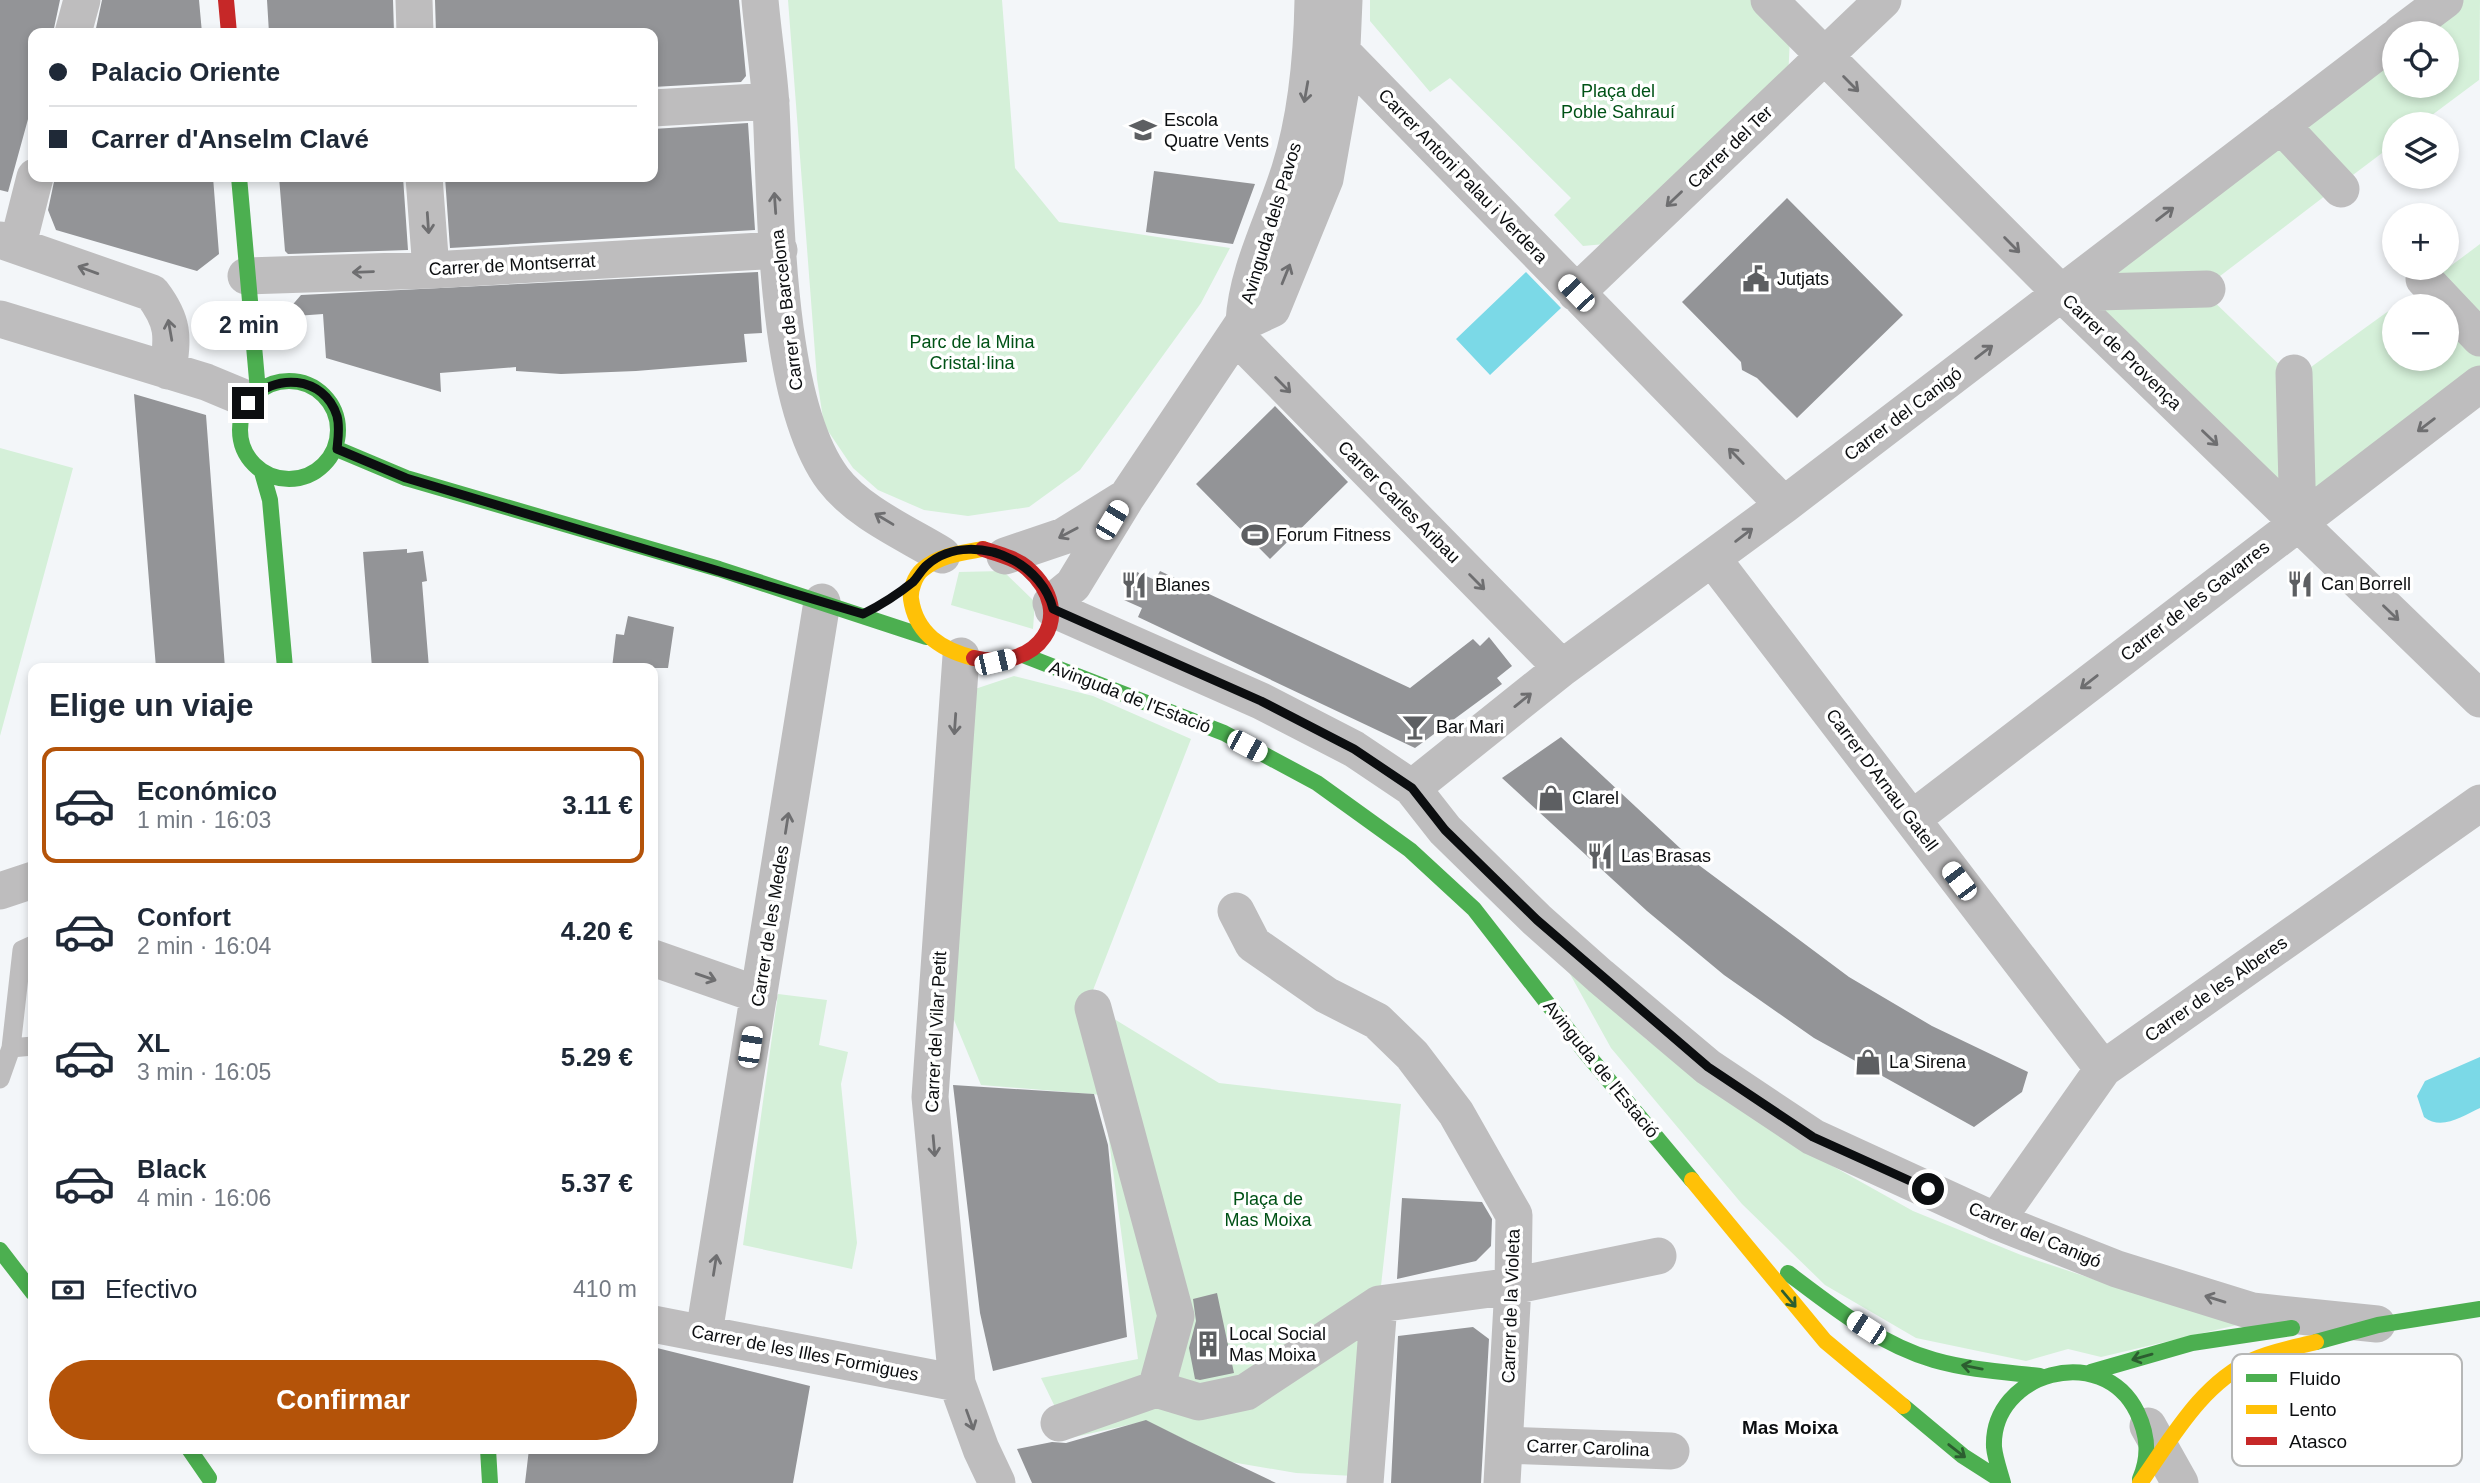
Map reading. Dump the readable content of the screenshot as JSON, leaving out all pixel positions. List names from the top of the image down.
{
  "streets": {
    "street": [
      "Carrer del Ter",
      "Carrer Antoni Palau i Verdera",
      "Avinguda dels Pavos",
      "Carrer de Montserrat",
      "Carrer de Barcelona",
      "Carrer de Provença",
      "Carrer del Canigó",
      "Carrer Carles Aribau",
      "Carrer de les Gavarres",
      "Avinguda de l'Estació",
      "Carrer D'Arnau Gatell",
      "Carrer de les Medes",
      "Carrer de les Alberes",
      "Carrer del Vilar Petit",
      "Carrer de la Violeta",
      "Carrer de les Illes Formigues",
      "Carrer Carolina"
    ]
  },
  "crossings": [
    ["Carrer del Ter", "Carrer Antoni Palau i Verdera"],
    ["Carrer del Ter", "Carrer de Provença"],
    ["Carrer Antoni Palau i Verdera", "Avinguda dels Pavos"],
    ["Carrer Antoni Palau i Verdera", "Carrer del Canigó"],
    ["Avinguda dels Pavos", "Carrer de Barcelona"],
    ["Avinguda dels Pavos", "Carrer del Canigó"],
    ["Avinguda dels Pavos", "Carrer Carles Aribau"],
    ["Avinguda dels Pavos", "Avinguda de l'Estació"],
    ["Avinguda dels Pavos", "Carrer del Vilar Petit"],
    ["Carrer de Montserrat", "Carrer de Barcelona"],
    ["Carrer de Barcelona", "Carrer del Canigó"],
    ["Carrer de Barcelona", "Avinguda de l'Estació"],
    ["Carrer de Barcelona", "Carrer del Vilar Petit"],
    ["Carrer de Provença", "Carrer del Canigó"],
    ["Carrer de Provença", "Carrer de les Gavarres"],
    ["Carrer del Canigó", "Carrer Carles Aribau"],
    ["Carrer del Canigó", "Avinguda de l'Estació"],
    ["Carrer del Canigó", "Carrer D'Arnau Gatell"],
    ["Carrer del Canigó", "Carrer de les Alberes"],
    ["Carrer del Canigó", "Carrer del Vilar Petit"],
    ["Carrer de les Gavarres", "Carrer D'Arnau Gatell"],
    ["Avinguda de l'Estació", "Carrer del Vilar Petit"],
    ["Carrer D'Arnau Gatell", "Carrer de les Alberes"],
    ["Carrer de les Medes", "Carrer de les Illes Formigues"],
    ["Carrer del Vilar Petit", "Carrer de les Illes Formigues"],
    ["Carrer de la Violeta", "Carrer Carolina"]
  ],
  "one_way": [
    "Carrer del Ter",
    "Carrer Antoni Palau i Verdera",
    "Carrer de Barcelona",
    "Carrer de Provença",
    "Carrer Carles Aribau",
    "Carrer de les Gavarres",
    "Carrer de les Medes"
  ],
  "districts": ["Mas Moixa"],
  "parks": ["Plaça del Poble Sahrauí", "Parc de la Mina Cristal·lina", "Plaça de Mas Moixa"],
  "places": {
    "school or university": ["Escola Quatre Vents"],
    "public building": ["Jutjats"],
    "sports": ["Forum Fitness"],
    "restaurant": ["Can Borrell", "Blanes", "Las Brasas"],
    "bar": ["Bar Mari"],
    "shop": ["Clarel", "La Sirena"],
    "building": ["Local Social Mas Moixa"]
  },
  "legend": ["Fluido", "Lento", "Atasco"],
  "page": {
    "map_buttons": ["+", "−"],
    "banner": ["Palacio Oriente", "Carrer d'Anselm Clavé"],
    "bubble": "2 min",
    "heading": "Elige un viaje",
    "list": [
      {
        "name": "Económico",
        "note": "1 min · 16:03",
        "value": "3.11 €"
      },
      {
        "name": "Confort",
        "note": "2 min · 16:04",
        "value": "4.20 €"
      },
      {
        "name": "XL",
        "note": "3 min · 16:05",
        "value": "5.29 €"
      },
      {
        "name": "Black",
        "note": "4 min · 16:06",
        "value": "5.37 €"
      }
    ],
    "pay": ["Efectivo", "410 m"],
    "buttons": "Confirmar"
  }
}
